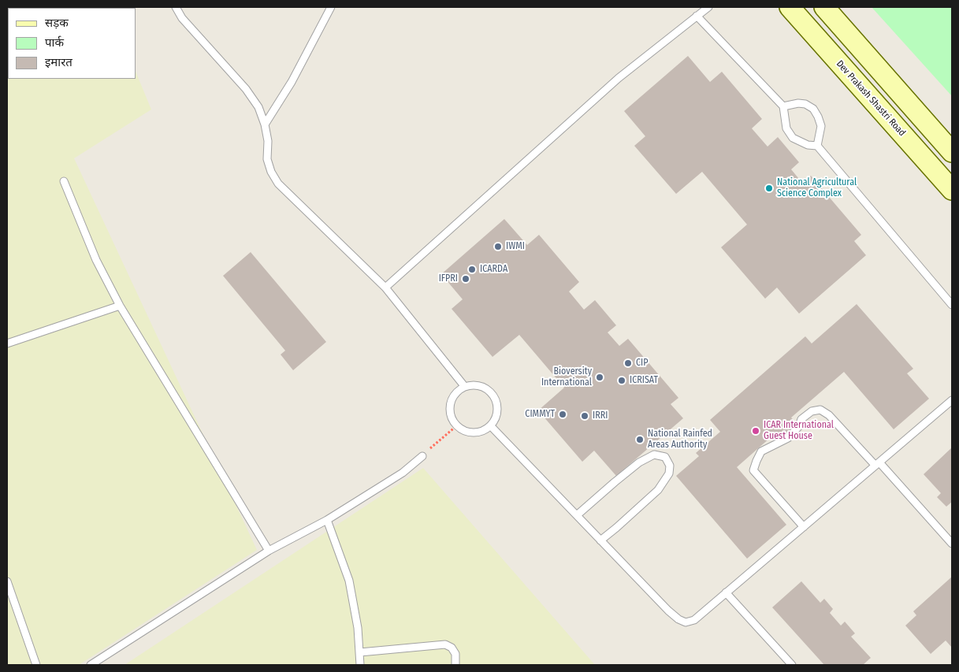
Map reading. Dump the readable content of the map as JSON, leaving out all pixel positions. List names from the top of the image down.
{
  "streets": {
    "street": ["Dev Prakash Shastri Road"]
  },
  "places": [
    "National Agricultural Science Complex",
    "IWMI",
    "ICARDA",
    "IFPRI",
    "CIP",
    "Bioversity International",
    "ICRISAT",
    "CIMMYT",
    "IRRI",
    "ICAR International Guest House",
    "National Rainfed Areas Authority"
  ],
  "legend": ["सड़क", "पार्क", "इमारत"]
}
